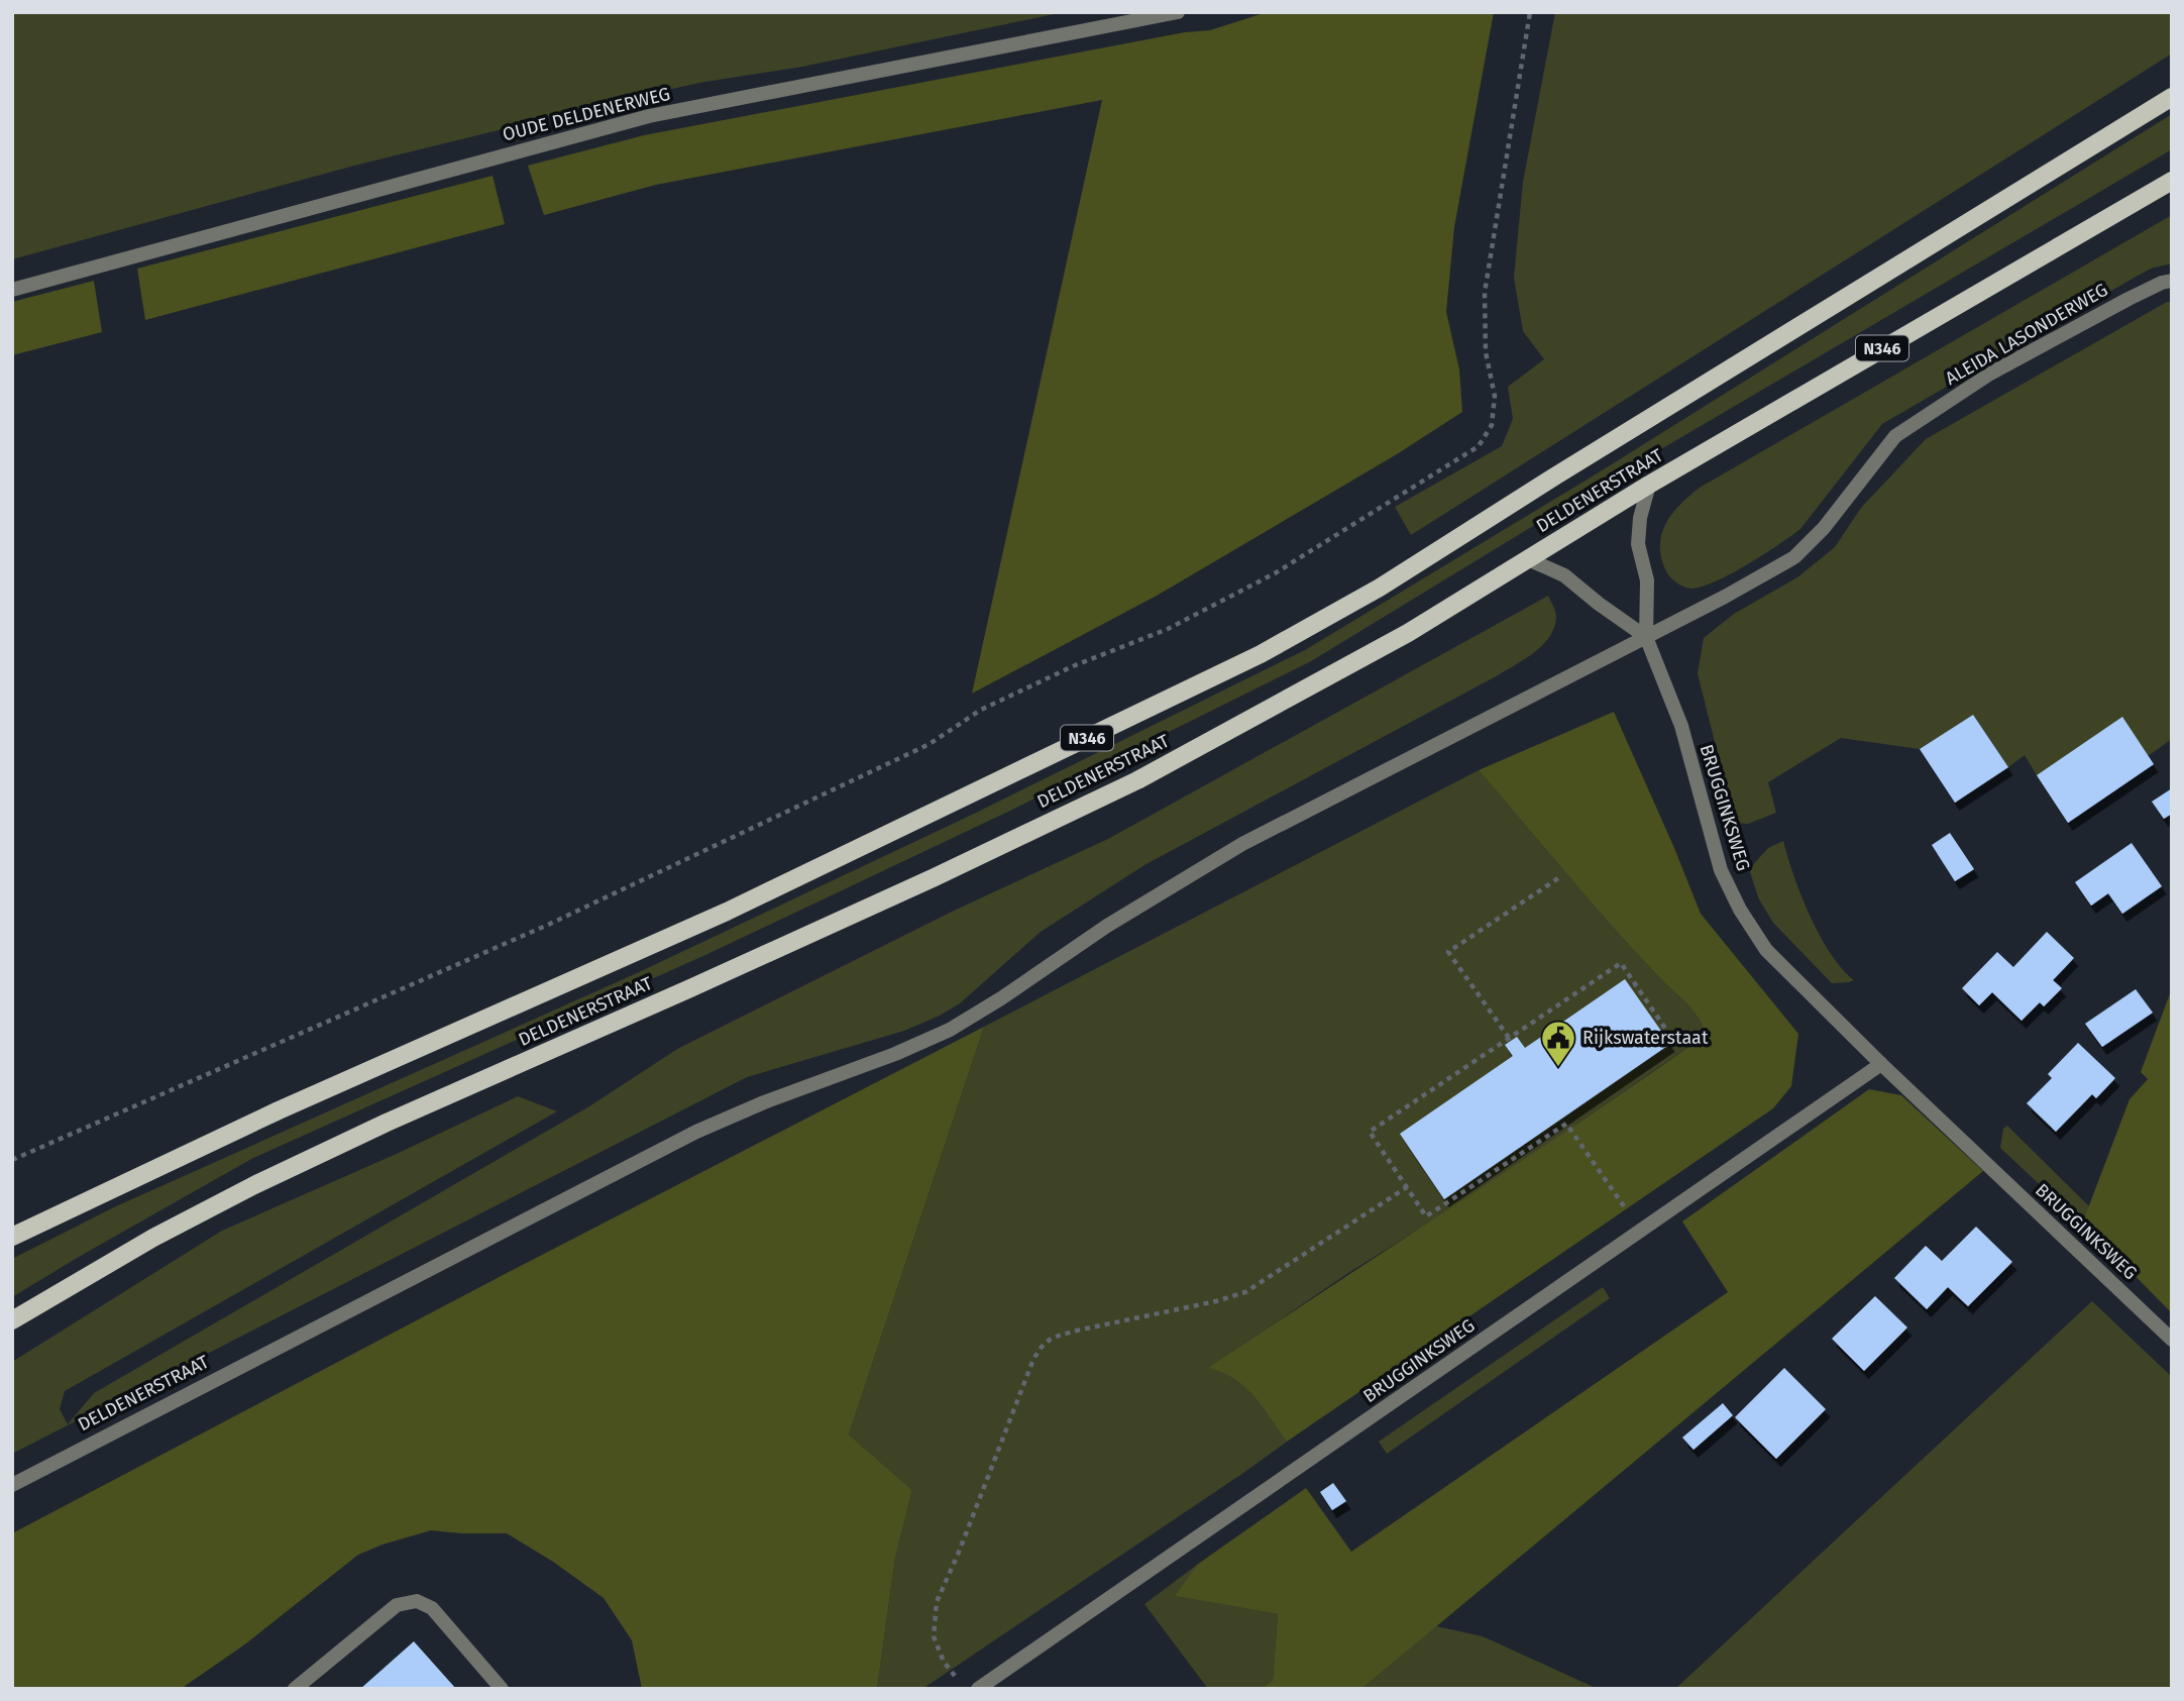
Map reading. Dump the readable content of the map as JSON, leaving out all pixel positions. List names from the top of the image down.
{
  "streets": {
    "main road": ["N346", "DELDENERSTRAAT"],
    "street": ["OUDE DELDENERWEG", "ALEIDA LASONDERWEG", "BRUGGINKSWEG"]
  },
  "crossings": [
    ["ALEIDA LASONDERWEG", "DELDENERSTRAAT"],
    ["ALEIDA LASONDERWEG", "BRUGGINKSWEG"],
    ["DELDENERSTRAAT", "BRUGGINKSWEG"]
  ],
  "places": {
    "public building": ["Rijkswaterstaat"]
  }
}
